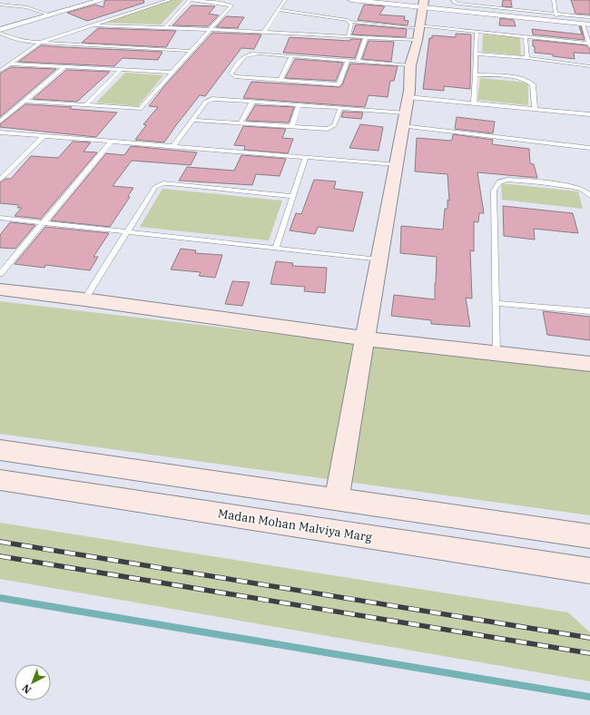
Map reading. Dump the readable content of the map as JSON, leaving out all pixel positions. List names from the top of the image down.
{
  "streets": {
    "street": ["Madan Mohan Malviya Marg"]
  },
  "north": "bottom left"
}
